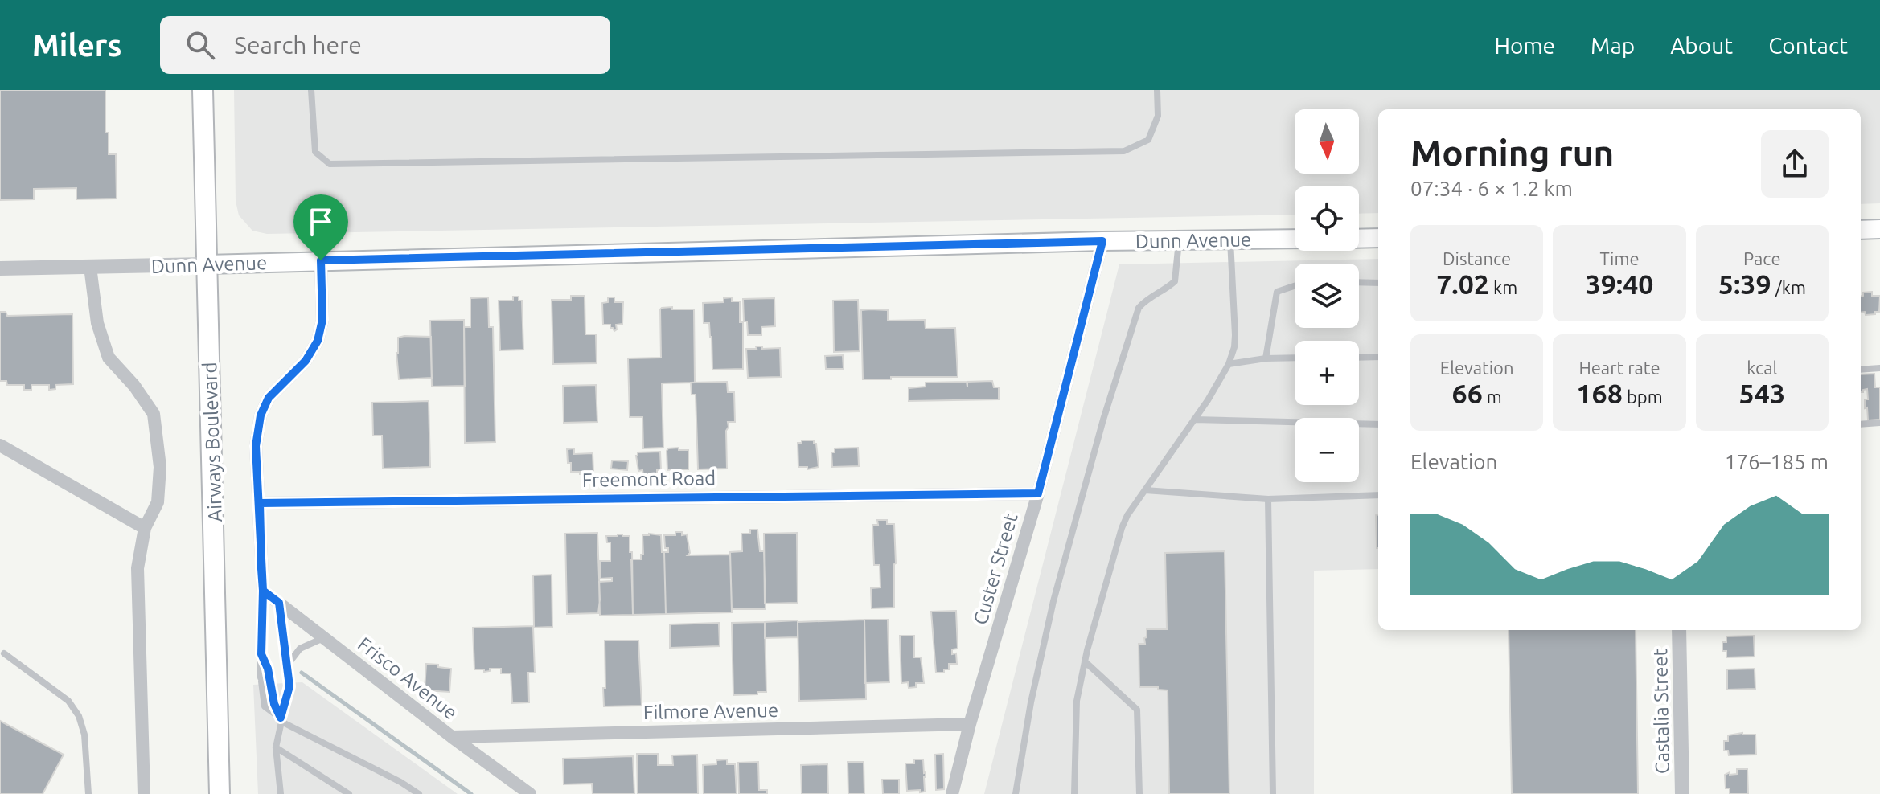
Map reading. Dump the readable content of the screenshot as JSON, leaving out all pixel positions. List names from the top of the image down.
{
  "streets": {
    "main road": ["Dunn Avenue", "Airways Boulevard"],
    "street": [
      "Freemont Road",
      "Custer Street",
      "Frisco Avenue",
      "Filmore Avenue",
      "Castalia Street"
    ]
  },
  "crossings": [
    ["Dunn Avenue", "Airways Boulevard"],
    ["Dunn Avenue", "Custer Street"],
    ["Freemont Road", "Custer Street"],
    ["Custer Street", "Filmore Avenue"],
    ["Frisco Avenue", "Filmore Avenue"]
  ],
  "north": "bottom",
  "page": {
    "header": "Milers",
    "search": "Search here",
    "nav": [
      "Home",
      "Map",
      "About",
      "Contact"
    ],
    "map_buttons": ["+", "−"],
    "heading": ["Morning run", "07:34 · 6 × 1.2 km"],
    "stats": [
      ["Distance", "7.02 km"],
      ["Time", "39:40"],
      ["Pace", "5:39 /km"],
      ["Elevation", "66 m"],
      ["Heart rate", "168 bpm"],
      ["kcal", "543"]
    ],
    "chart": ["Elevation", "176–185 m"]
  }
}
